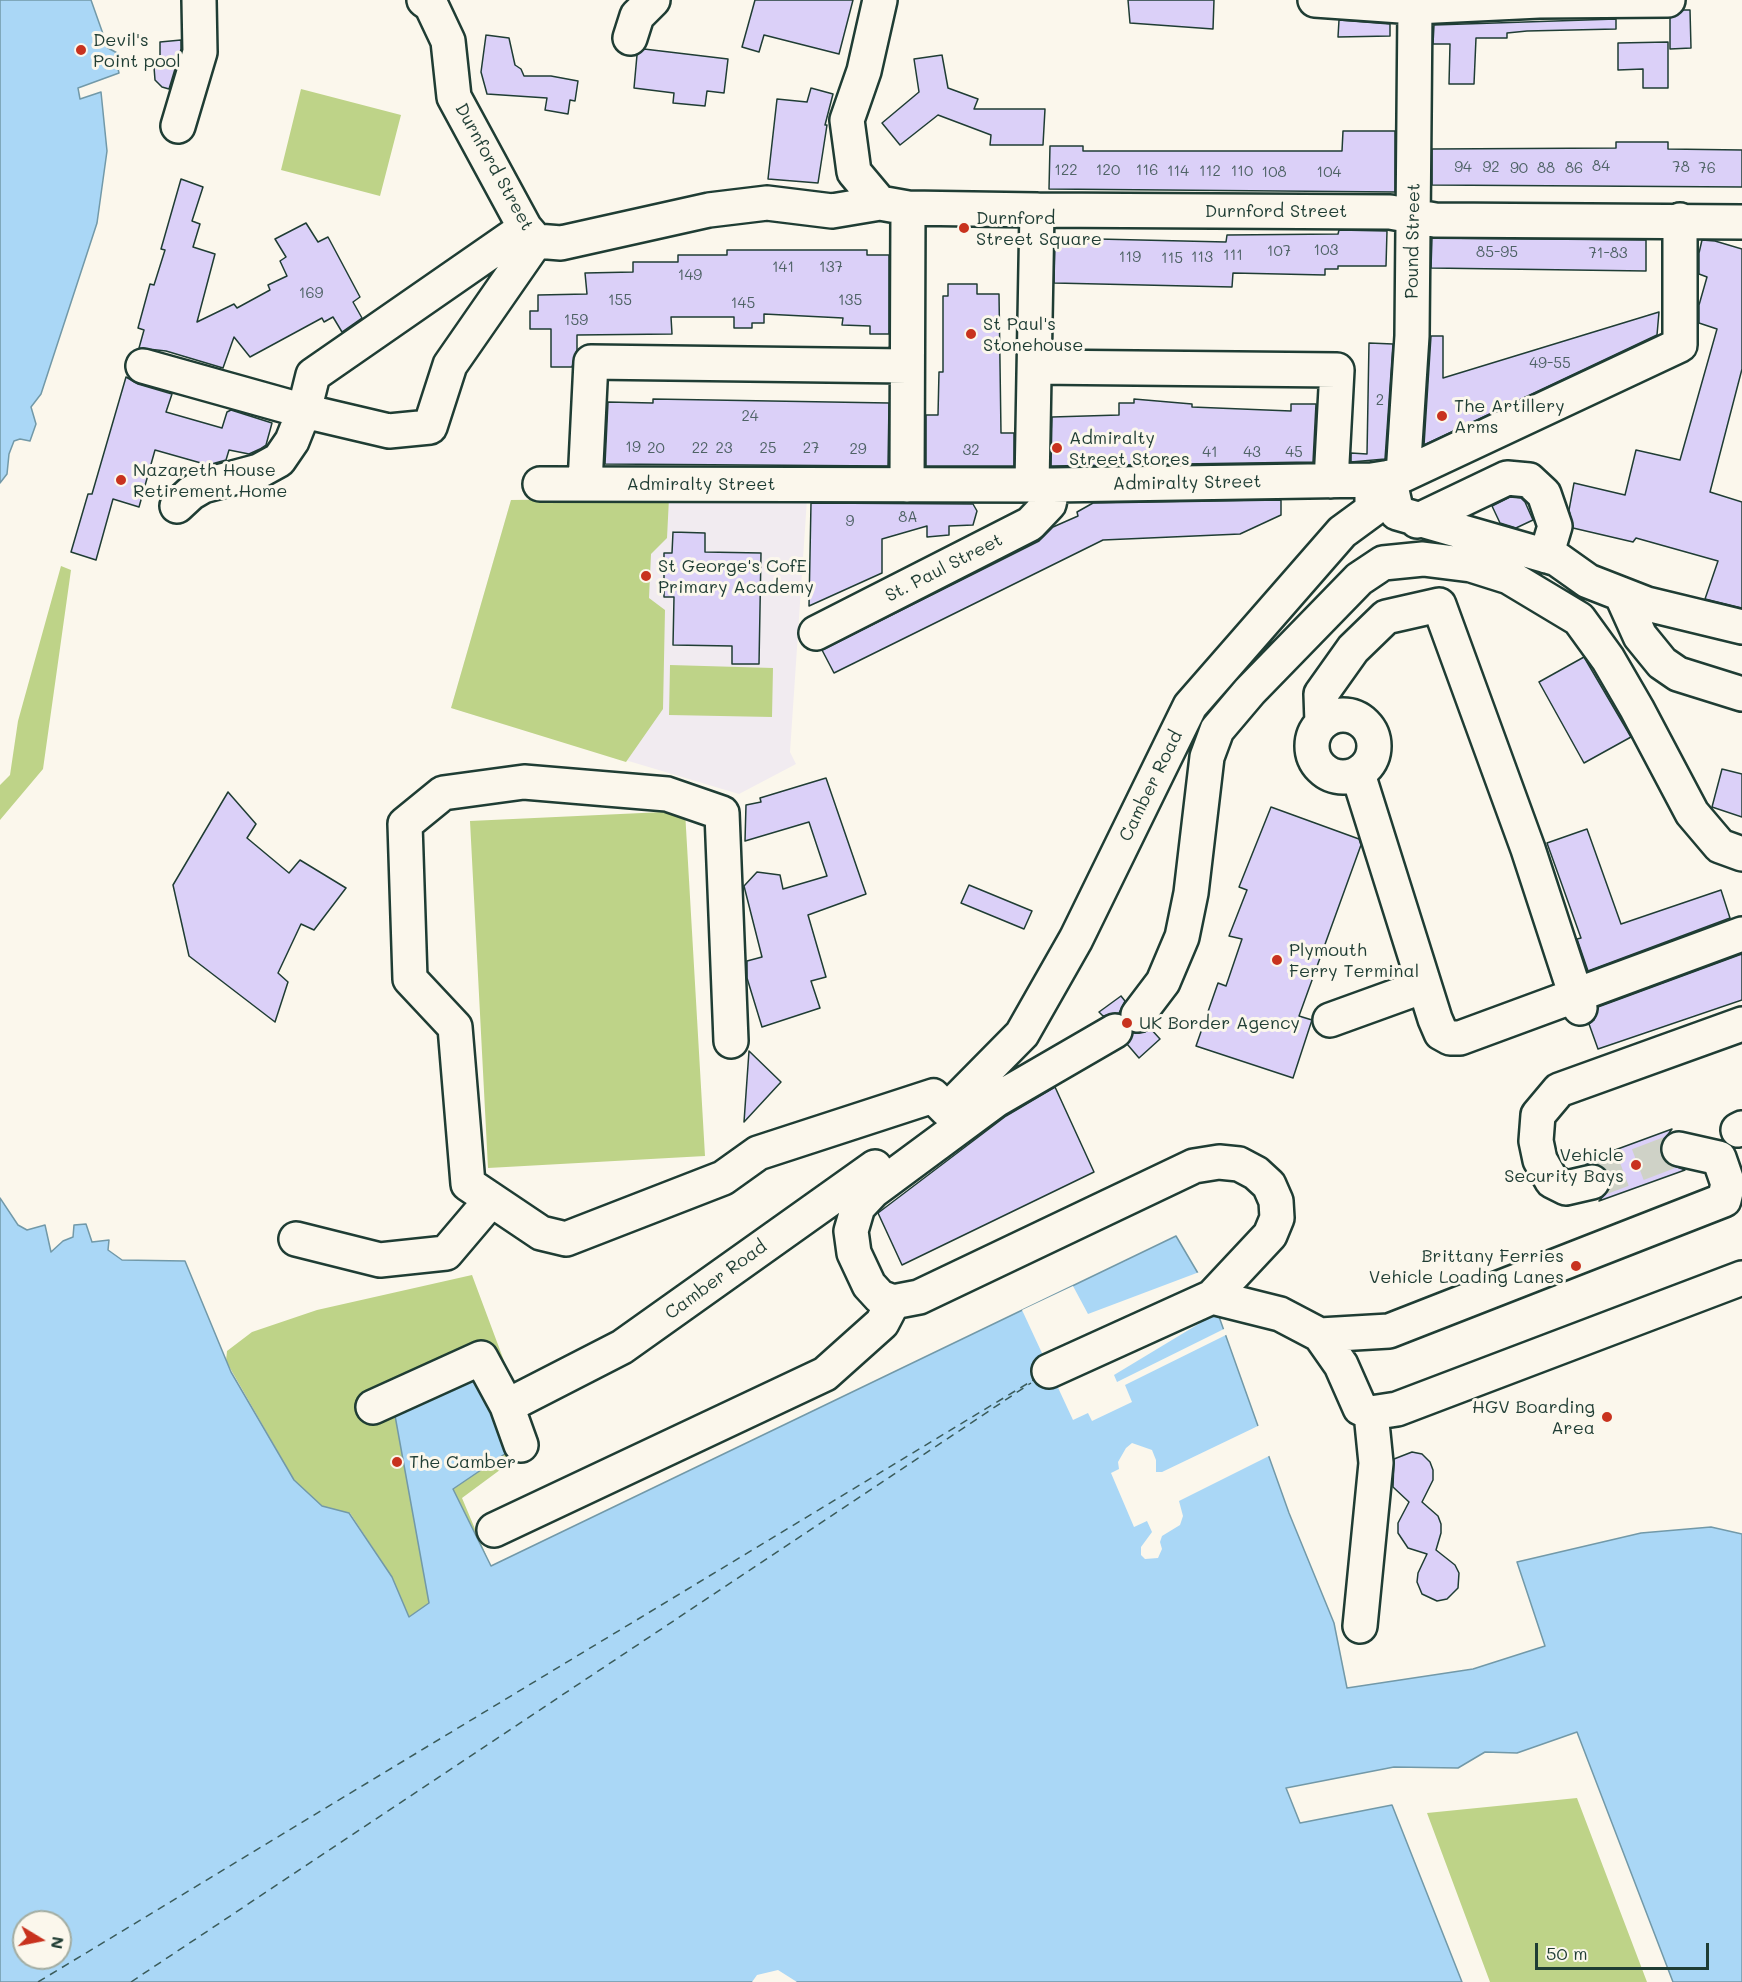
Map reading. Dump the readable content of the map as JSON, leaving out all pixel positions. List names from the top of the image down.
{
  "streets": {
    "street": [
      "Durnford Street",
      "Pound Street",
      "Admiralty Street",
      "St. Paul Street",
      "Camber Road"
    ]
  },
  "crossings": [
    ["Durnford Street", "Pound Street"],
    ["Durnford Street", "Admiralty Street"],
    ["Pound Street", "Admiralty Street"],
    ["Pound Street", "Camber Road"],
    ["Admiralty Street", "St. Paul Street"],
    ["Admiralty Street", "Camber Road"]
  ],
  "places": [
    "Devil's Point pool",
    "Durnford Street Square",
    "St Paul's Stonehouse",
    "The Artillery Arms",
    "Admiralty Street Stores",
    "Nazareth House Retirement Home",
    "St George's CofE Primary Academy",
    "Plymouth Ferry Terminal",
    "UK Border Agency",
    "Vehicle Security Bays",
    "Brittany Ferries Vehicle Loading Lanes",
    "HGV Boarding Area",
    "The Camber"
  ],
  "house_numbers": [
    "84",
    "94",
    "92",
    "78",
    "90",
    "88",
    "86",
    "76",
    "122",
    "120",
    "116",
    "114",
    "112",
    "110",
    "108",
    "104",
    "103",
    "107",
    "85-95",
    "71-83",
    "111",
    "119",
    "113",
    "115",
    "141",
    "137",
    "149",
    "169",
    "155",
    "135",
    "145",
    "159",
    "49-55",
    "2",
    "24",
    "19",
    "20",
    "22",
    "23",
    "25",
    "27",
    "29",
    "32",
    "41",
    "43",
    "45",
    "8A",
    "9"
  ],
  "scale_bar": "50 m",
  "north": "right"
}
